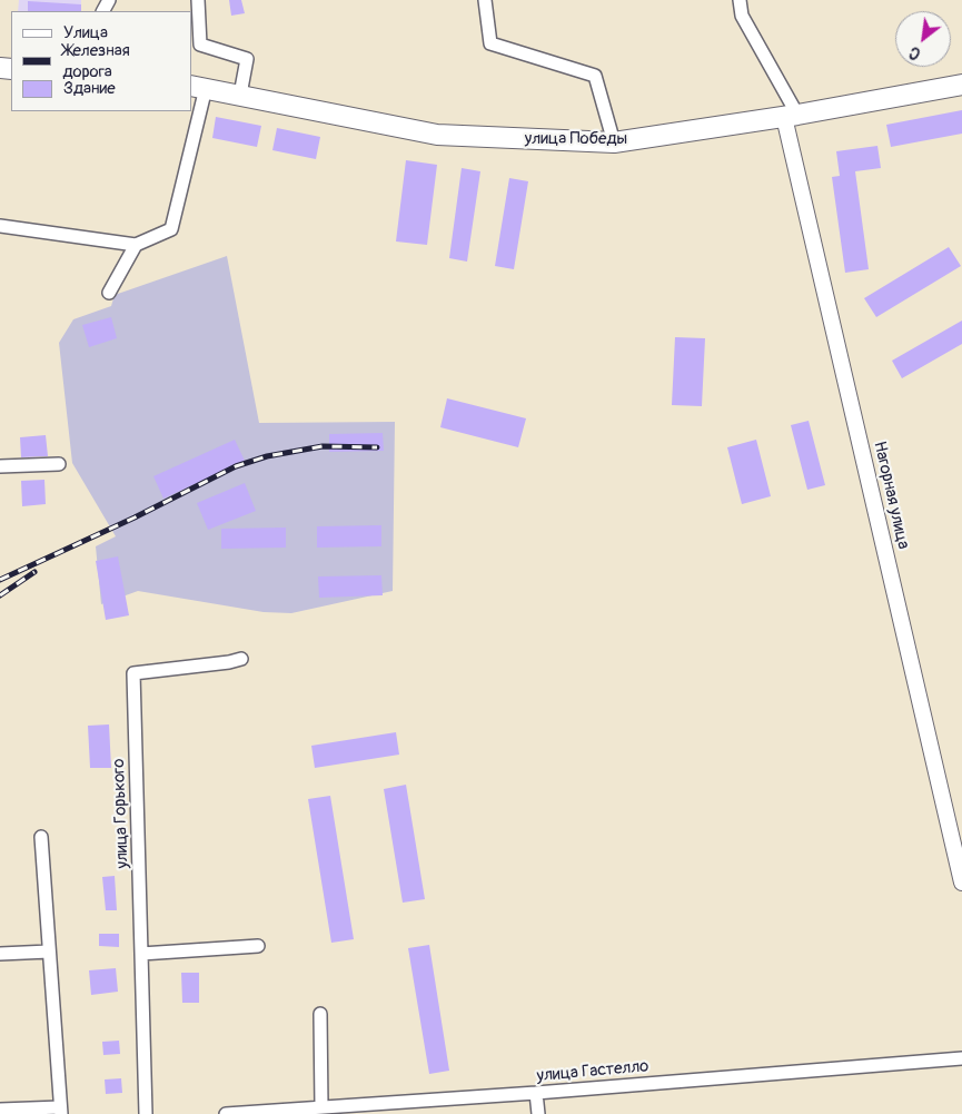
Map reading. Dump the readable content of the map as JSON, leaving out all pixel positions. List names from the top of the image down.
{
  "streets": {
    "main road": ["улица Победы"],
    "street": ["Нагорная улица", "улица Горького", "улица Гастелло"]
  },
  "crossings": [
    ["улица Победы", "Нагорная улица"]
  ],
  "legend": ["Улица", "Железная дорога", "Здание"],
  "north": "bottom left"
}
